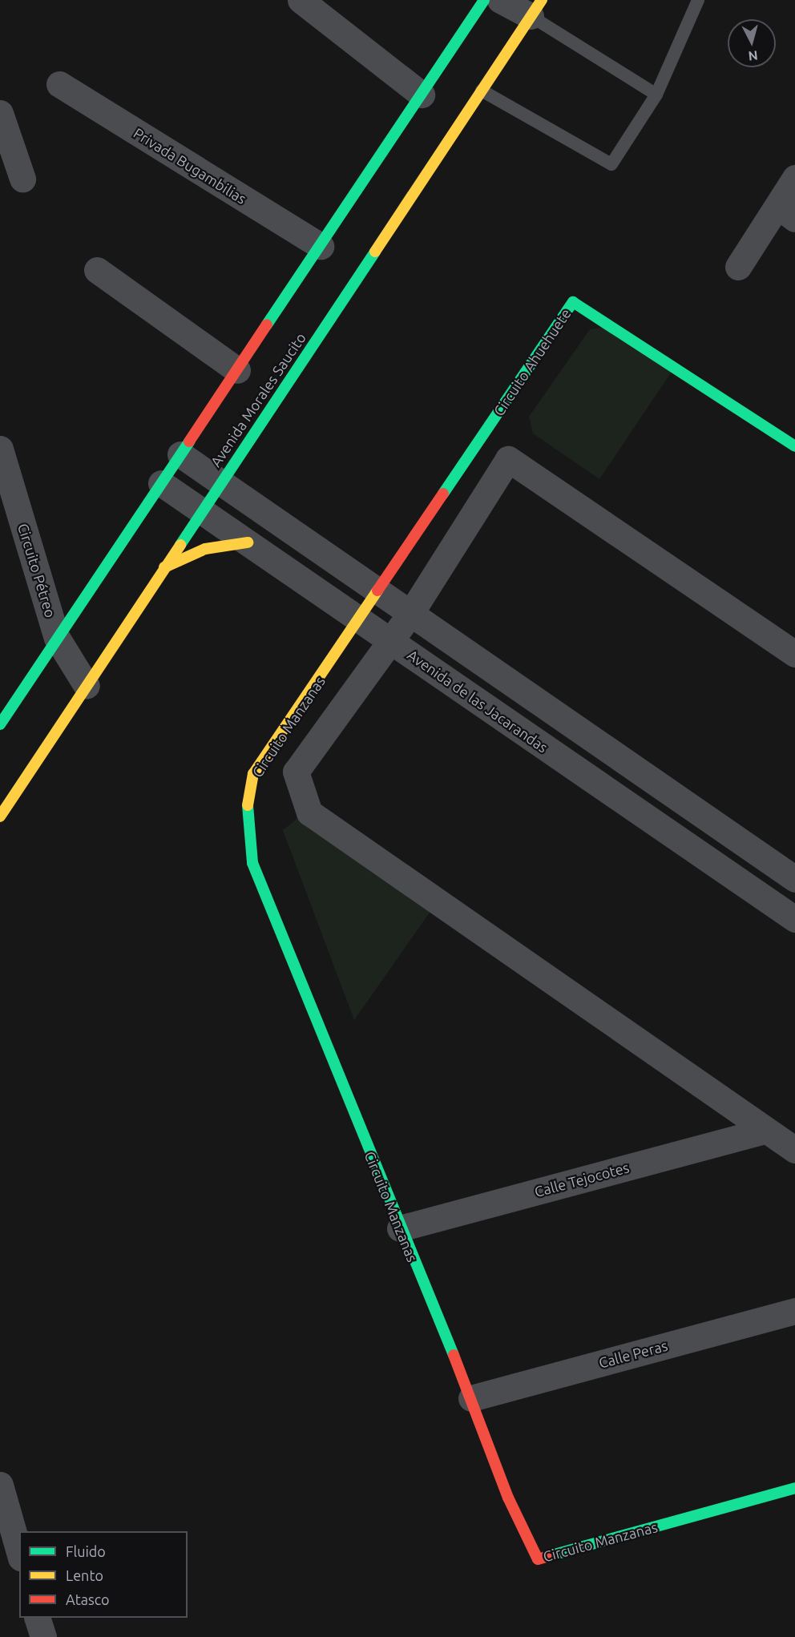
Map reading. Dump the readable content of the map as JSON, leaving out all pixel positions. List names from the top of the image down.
{
  "streets": {
    "main road": ["Circuito Ahuehuete", "Avenida Morales Saucito", "Circuito Manzanas"],
    "street": [
      "Privada Bugambilias",
      "Circuito Pétreo",
      "Avenida de las Jacarandas",
      "Calle Tejocotes",
      "Calle Peras"
    ]
  },
  "crossings": [
    ["Circuito Ahuehuete", "Avenida de las Jacarandas"],
    ["Circuito Ahuehuete", "Circuito Manzanas"],
    ["Avenida Morales Saucito", "Circuito Pétreo"],
    ["Avenida Morales Saucito", "Avenida de las Jacarandas"],
    ["Avenida de las Jacarandas", "Circuito Manzanas"],
    ["Circuito Manzanas", "Calle Tejocotes"],
    ["Circuito Manzanas", "Calle Peras"]
  ],
  "legend": ["Fluido", "Lento", "Atasco"],
  "north": "bottom"
}
